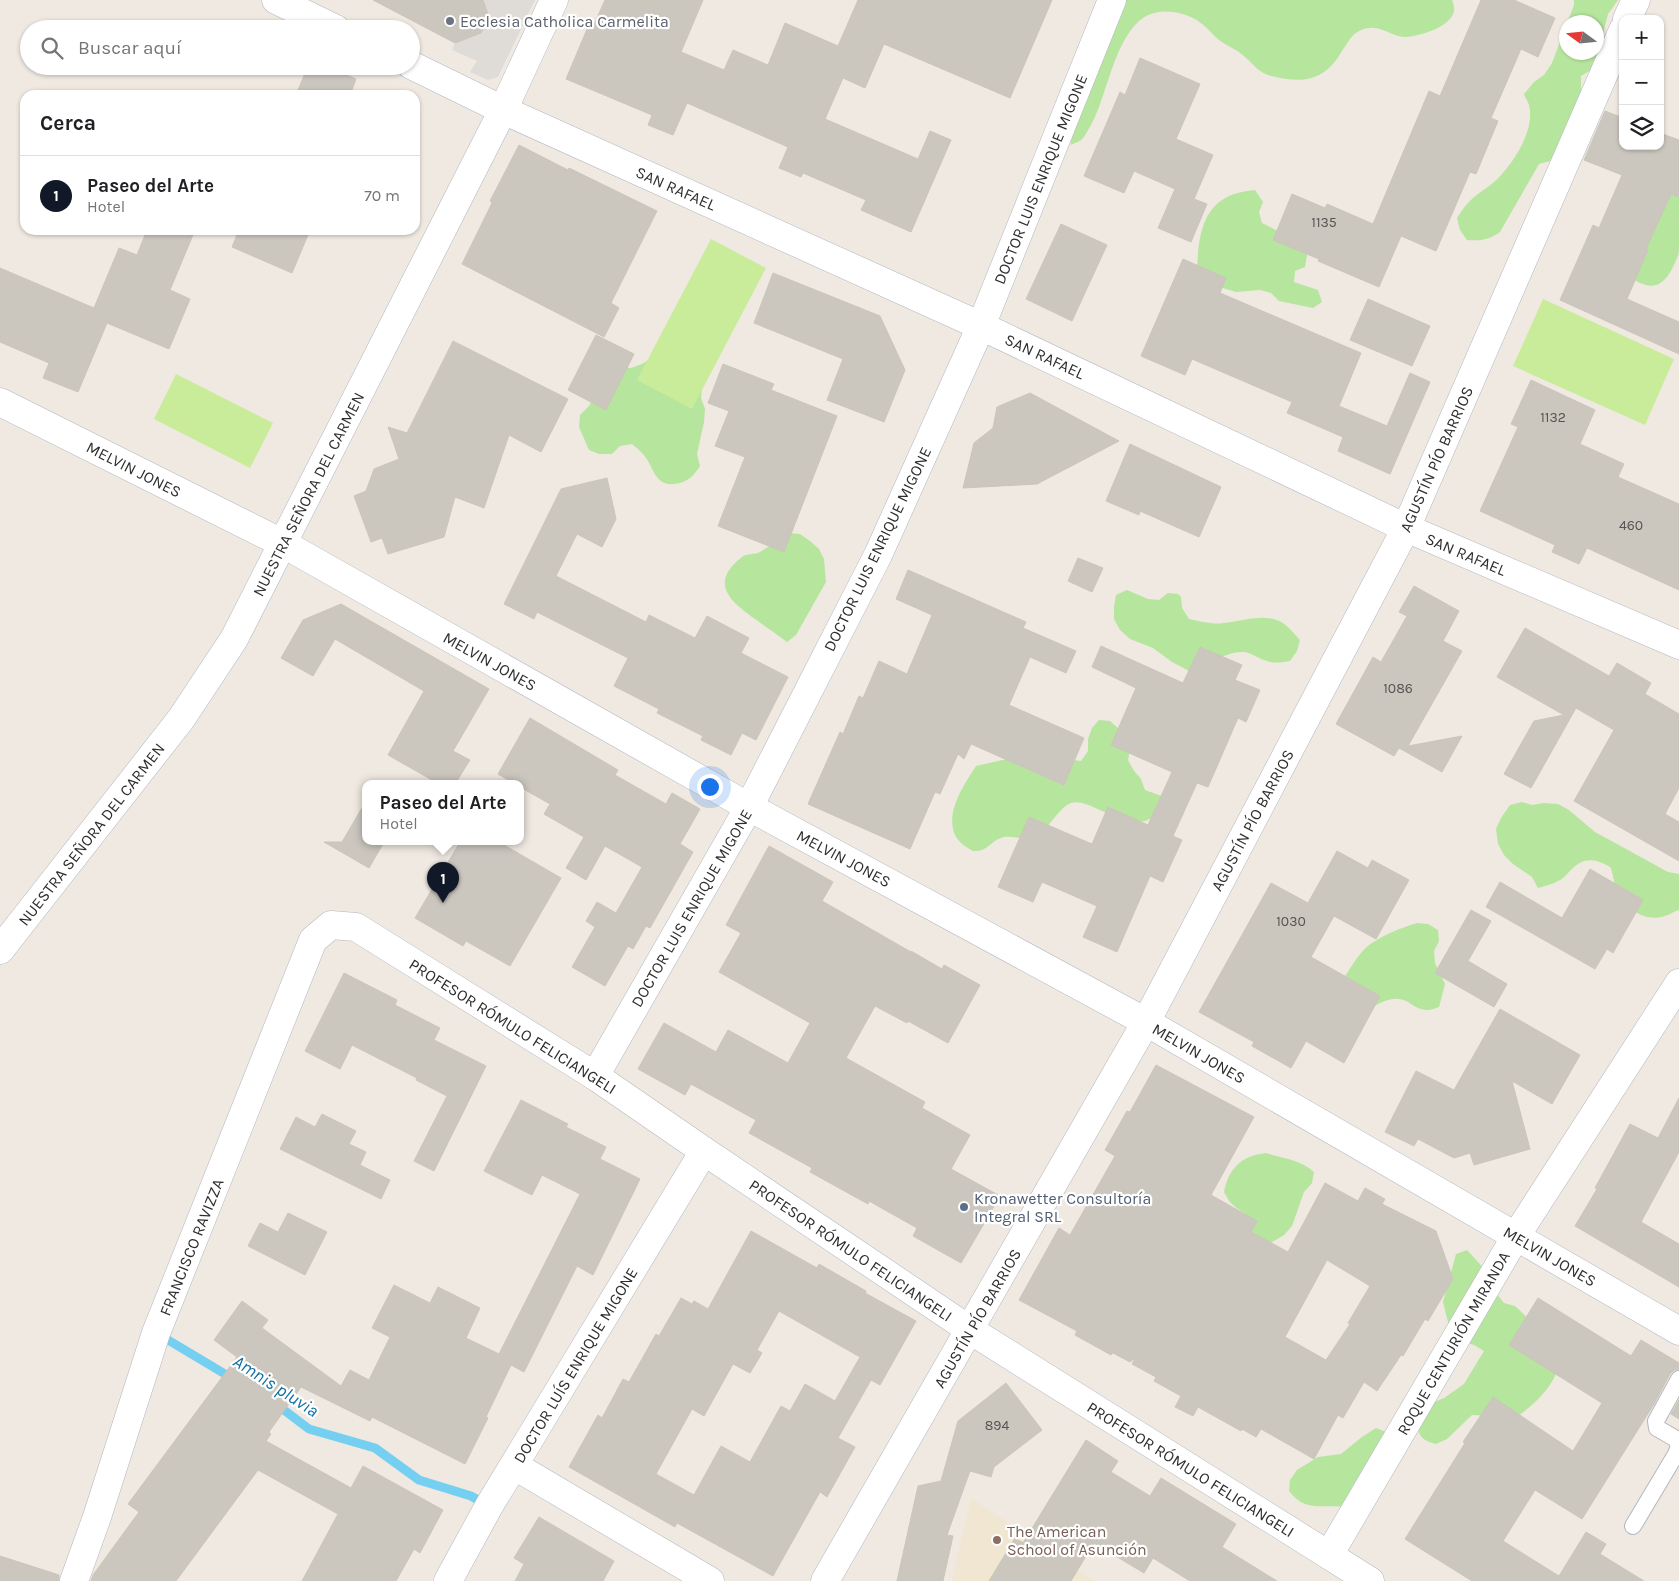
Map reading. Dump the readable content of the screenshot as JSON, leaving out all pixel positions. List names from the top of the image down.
{
  "streets": {
    "street": [
      "DOCTOR LUIS ENRIQUE MIGONE",
      "SAN RAFAEL",
      "AGUSTÍN PÍO BARRIOS",
      "MELVIN JONES",
      "NUESTRA SEÑORA DEL CARMEN",
      "PROFESOR RÓMULO FELICIANGELI",
      "FRANCISCO RAVIZZA",
      "ROQUE CENTURIÓN MIRANDA",
      "DOCTOR LUÍS ENRIQUE MIGONE"
    ]
  },
  "crossings": [
    ["DOCTOR LUIS ENRIQUE MIGONE", "SAN RAFAEL"],
    ["DOCTOR LUIS ENRIQUE MIGONE", "MELVIN JONES"],
    ["DOCTOR LUIS ENRIQUE MIGONE", "PROFESOR RÓMULO FELICIANGELI"],
    ["SAN RAFAEL", "AGUSTÍN PÍO BARRIOS"],
    ["SAN RAFAEL", "NUESTRA SEÑORA DEL CARMEN"],
    ["AGUSTÍN PÍO BARRIOS", "MELVIN JONES"],
    ["AGUSTÍN PÍO BARRIOS", "PROFESOR RÓMULO FELICIANGELI"],
    ["MELVIN JONES", "NUESTRA SEÑORA DEL CARMEN"],
    ["MELVIN JONES", "ROQUE CENTURIÓN MIRANDA"],
    ["PROFESOR RÓMULO FELICIANGELI", "FRANCISCO RAVIZZA"],
    ["PROFESOR RÓMULO FELICIANGELI", "ROQUE CENTURIÓN MIRANDA"],
    ["PROFESOR RÓMULO FELICIANGELI", "DOCTOR LUÍS ENRIQUE MIGONE"]
  ],
  "water": ["Amnis pluvia"],
  "places": ["Ecclesia Catholica Carmelita", "Kronawetter Consultoría Integral SRL", "The American School of Asunción"],
  "house_numbers": [
    "1135",
    "1132",
    "460",
    "1086",
    "1030",
    "894"
  ],
  "north": "left",
  "page": {
    "map_buttons": ["+", "−"],
    "search": "Buscar aquí",
    "heading": "Cerca",
    "list": [
      {
        "mark": "1",
        "name": "Paseo del Arte",
        "note": "Hotel",
        "value": "70 m"
      }
    ],
    "popup": ["Paseo del Arte", "Hotel"],
    "pins": "1"
  }
}
